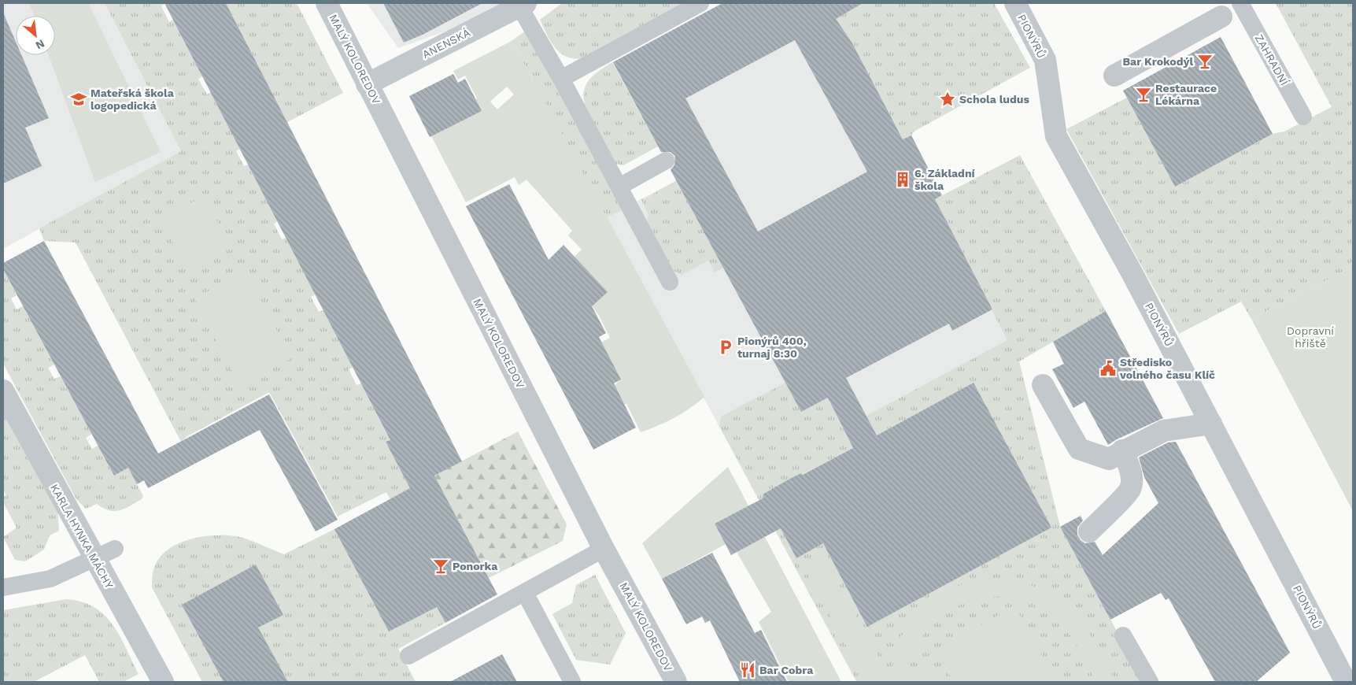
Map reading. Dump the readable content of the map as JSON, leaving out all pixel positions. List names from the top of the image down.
{
  "streets": {
    "street": [
      "PIONÝRŮ",
      "ANENSKÁ",
      "MALÝ KOLOREDOV",
      "KARLA HYNKA MÁCHY"
    ],
    "lane": ["ZAHRADNÍ"]
  },
  "crossings": [
    ["ANENSKÁ", "MALÝ KOLOREDOV"]
  ],
  "parks": ["Dopravní hřiště"],
  "places": {
    "bar": ["Bar Krokodýl", "Restaurace Lékárna", "Ponorka"],
    "school or university": ["Mateřská škola logopedická"],
    "place": ["Schola ludus"],
    "building": ["6. Základní škola"],
    "parking": ["Pionýrů 400, turnaj 8:30"],
    "public building": ["Středisko volného času Klíč"],
    "restaurant": ["Bar Cobra"]
  },
  "north": "bottom right"
}
